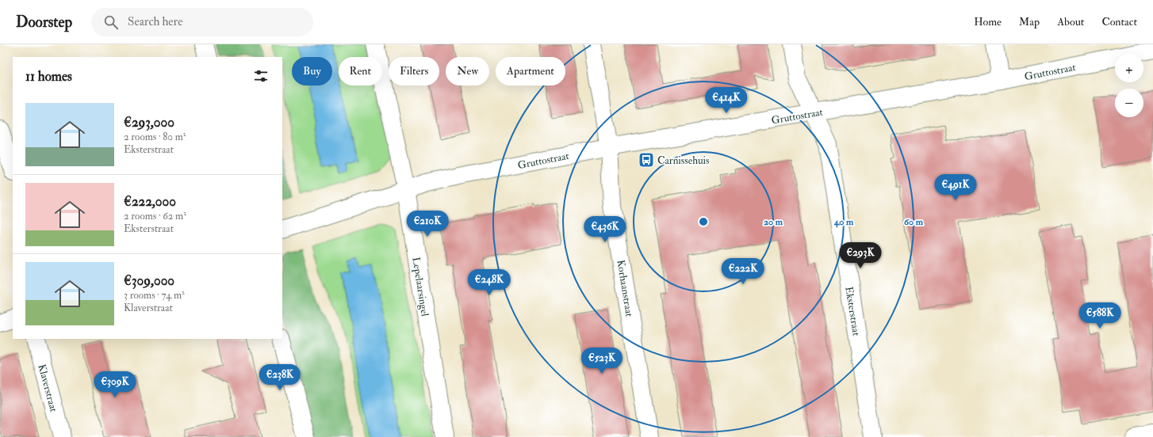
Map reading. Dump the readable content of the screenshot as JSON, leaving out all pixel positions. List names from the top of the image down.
{
  "streets": {
    "street": [
      "Gruttostraat",
      "Lepelaarsingel",
      "Korhaanstraat",
      "Eksterstraat",
      "Klaverstraat"
    ]
  },
  "crossings": [
    ["Gruttostraat", "Lepelaarsingel"],
    ["Gruttostraat", "Korhaanstraat"],
    ["Gruttostraat", "Eksterstraat"]
  ],
  "places": {
    "bus stop": ["Carnissehuis"]
  },
  "page": {
    "header": "Doorstep",
    "search": "Search here",
    "nav": [
      "Home",
      "Map",
      "About",
      "Contact"
    ],
    "map_buttons": ["+", "−"],
    "chip": [
      "Buy",
      "Rent",
      "Filters",
      "New",
      "Apartment"
    ],
    "heading": "11 homes",
    "price": [
      "€414K",
      "€491K",
      "€210K",
      "€436K",
      "€293K",
      "€222K",
      "€248K",
      "€588K",
      "€523K",
      "€238K",
      "€309K"
    ],
    "list": [
      {
        "name": "€293,000",
        "note": "2 rooms · 80 m² · Eksterstraat"
      },
      {
        "name": "€222,000",
        "note": "2 rooms · 62 m² · Eksterstraat"
      },
      {
        "name": "€309,000",
        "note": "3 rooms · 74 m² · Klaverstraat"
      }
    ]
  },
  "rings": ["20 m", "40 m", "60 m"]
}
